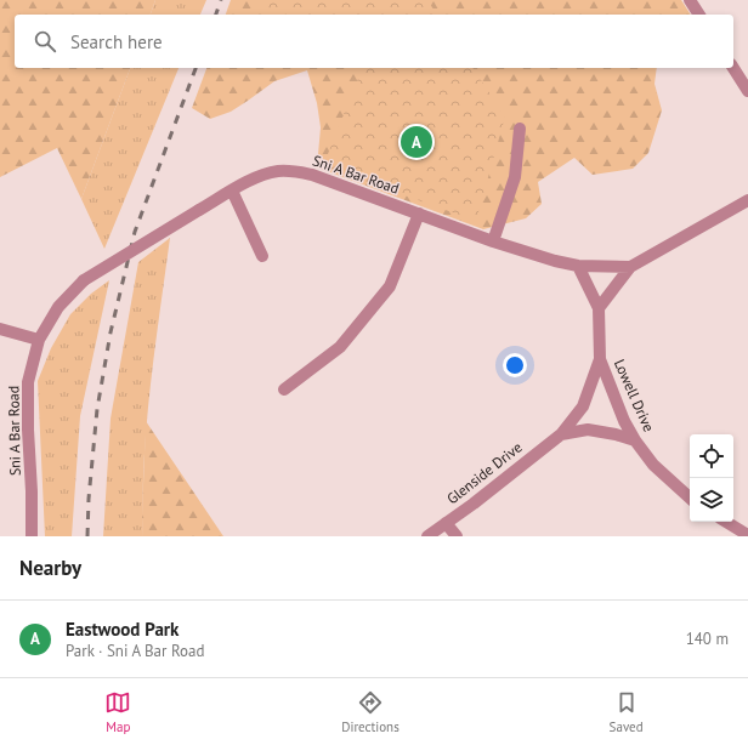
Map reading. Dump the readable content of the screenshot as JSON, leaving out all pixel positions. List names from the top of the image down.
{
  "streets": {
    "street": ["Sni A Bar Road", "Lowell Drive", "Glenside Drive"]
  },
  "crossings": [
    ["Sni A Bar Road", "Lowell Drive"],
    ["Lowell Drive", "Glenside Drive"]
  ],
  "page": {
    "search": "Search here",
    "pins": "A",
    "heading": "Nearby",
    "list": [
      {
        "mark": "A",
        "name": "Eastwood Park",
        "note": "Park · Sni A Bar Road",
        "value": "140 m"
      }
    ],
    "nav": ["Map", "Directions", "Saved"]
  }
}
